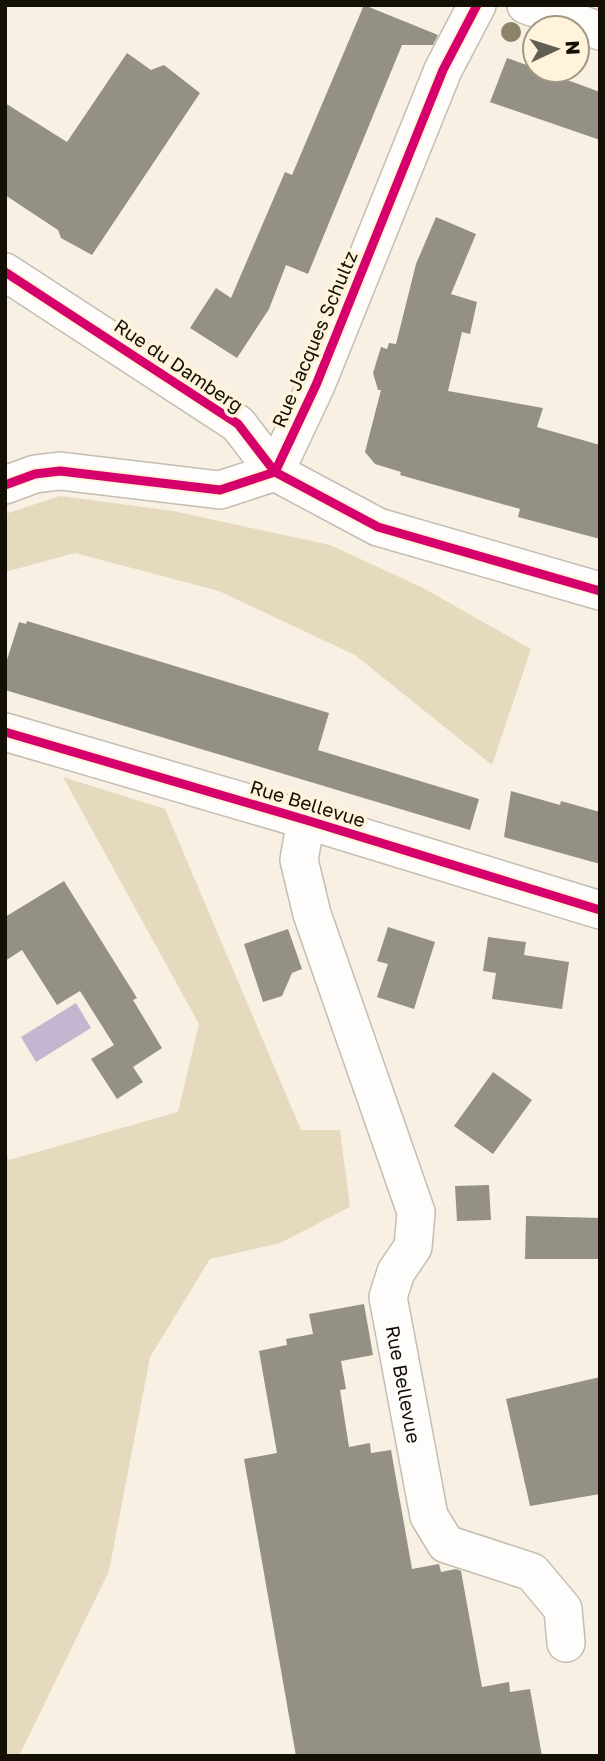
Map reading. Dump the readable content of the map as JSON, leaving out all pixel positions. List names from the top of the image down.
{
  "streets": {
    "street": ["Rue Jacques Schultz", "Rue du Damberg", "Rue Bellevue"]
  },
  "crossings": [
    ["Rue Jacques Schultz", "Rue du Damberg"]
  ],
  "north": "right"
}
